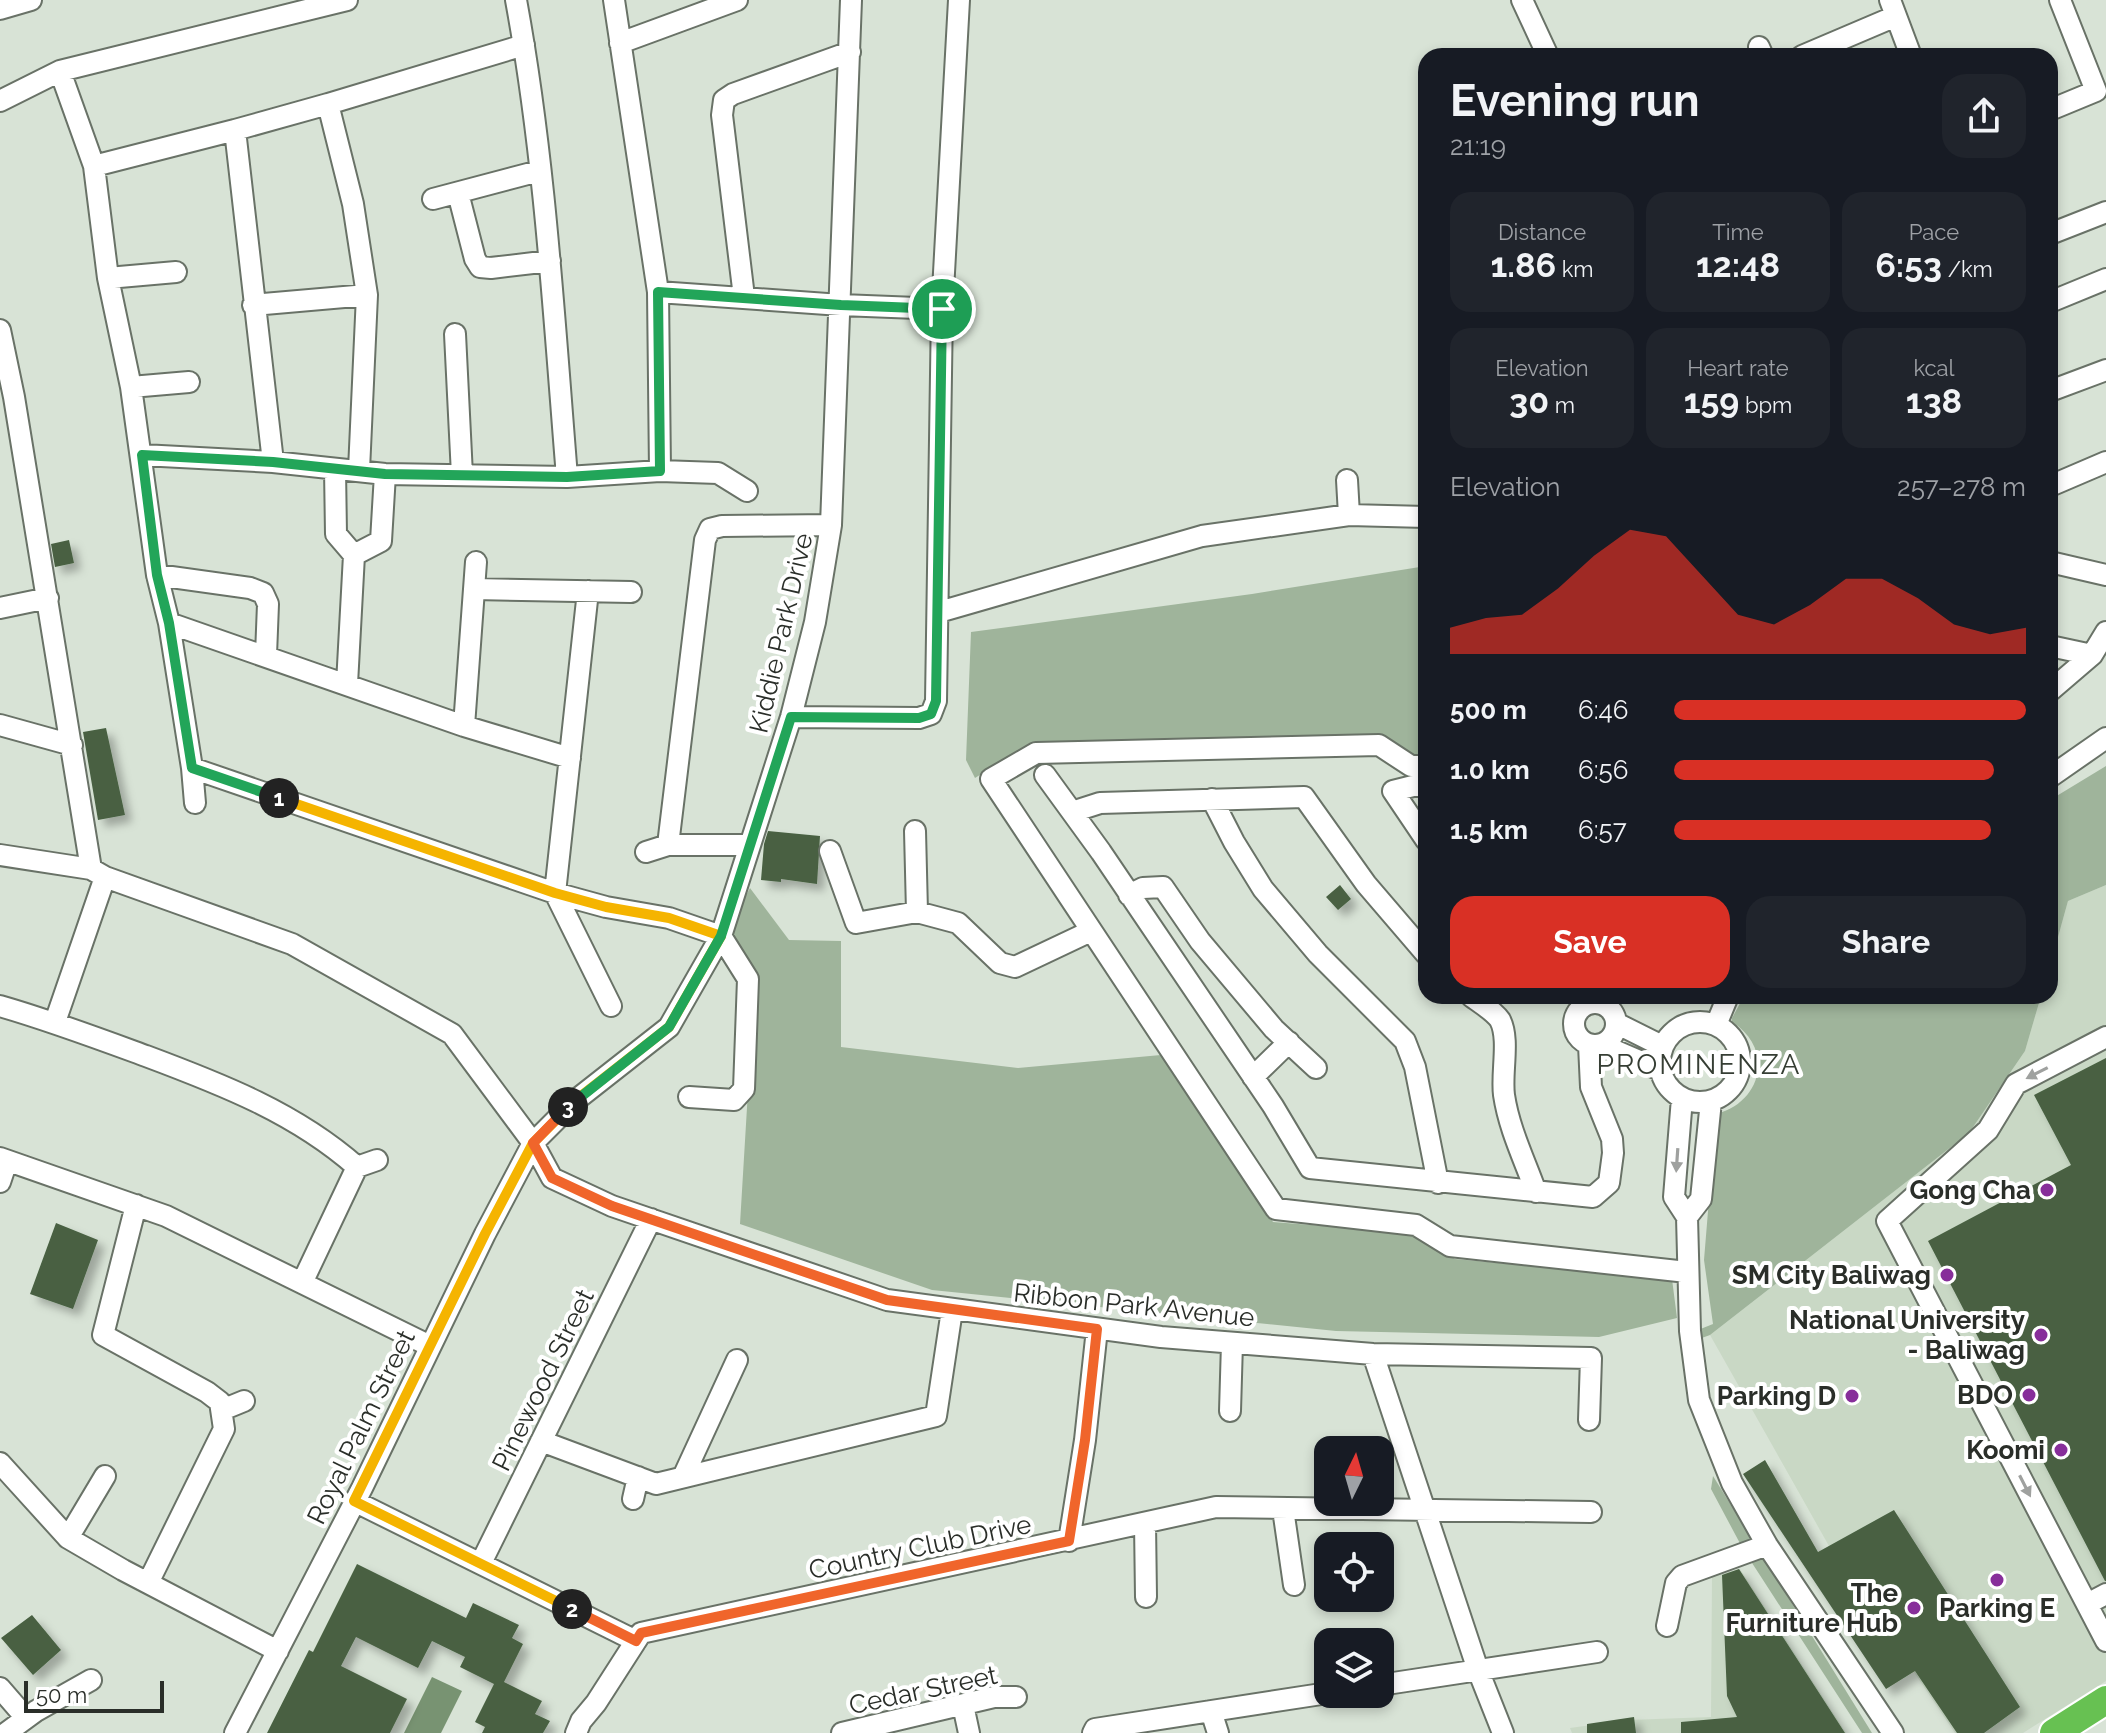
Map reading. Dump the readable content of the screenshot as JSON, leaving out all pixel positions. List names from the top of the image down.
{
  "streets": {
    "street": [
      "Kiddie Park Drive",
      "Ribbon Park Avenue",
      "Pinewood Street",
      "Royal Palm Street",
      "Country Club Drive",
      "Cedar Street"
    ]
  },
  "crossings": [
    ["Kiddie Park Drive", "Ribbon Park Avenue"],
    ["Kiddie Park Drive", "Royal Palm Street"],
    ["Ribbon Park Avenue", "Pinewood Street"],
    ["Ribbon Park Avenue", "Royal Palm Street"]
  ],
  "districts": ["PROMINENZA"],
  "places": [
    "Gong Cha",
    "SM City Baliwag",
    "National University - Baliwag",
    "BDO",
    "Parking D",
    "Koomi",
    "Parking E",
    "The Furniture Hub"
  ],
  "scale_bar": "50 m",
  "north": "top",
  "page": {
    "heading": ["Evening run", "21:19"],
    "stats": [
      ["Distance", "1.86 km"],
      ["Time", "12:48"],
      ["Pace", "6:53 /km"],
      ["Elevation", "30 m"],
      ["Heart rate", "159 bpm"],
      ["kcal", "138"]
    ],
    "chart": ["Elevation", "257–278 m"],
    "list": [
      {
        "name": "500 m",
        "note": "6:46"
      },
      {
        "name": "1.0 km",
        "note": "6:56"
      },
      {
        "name": "1.5 km",
        "note": "6:57"
      }
    ],
    "pins": ["1", "3", "2"],
    "buttons": ["Save", "Share"],
    "scale": "50 m"
  }
}
